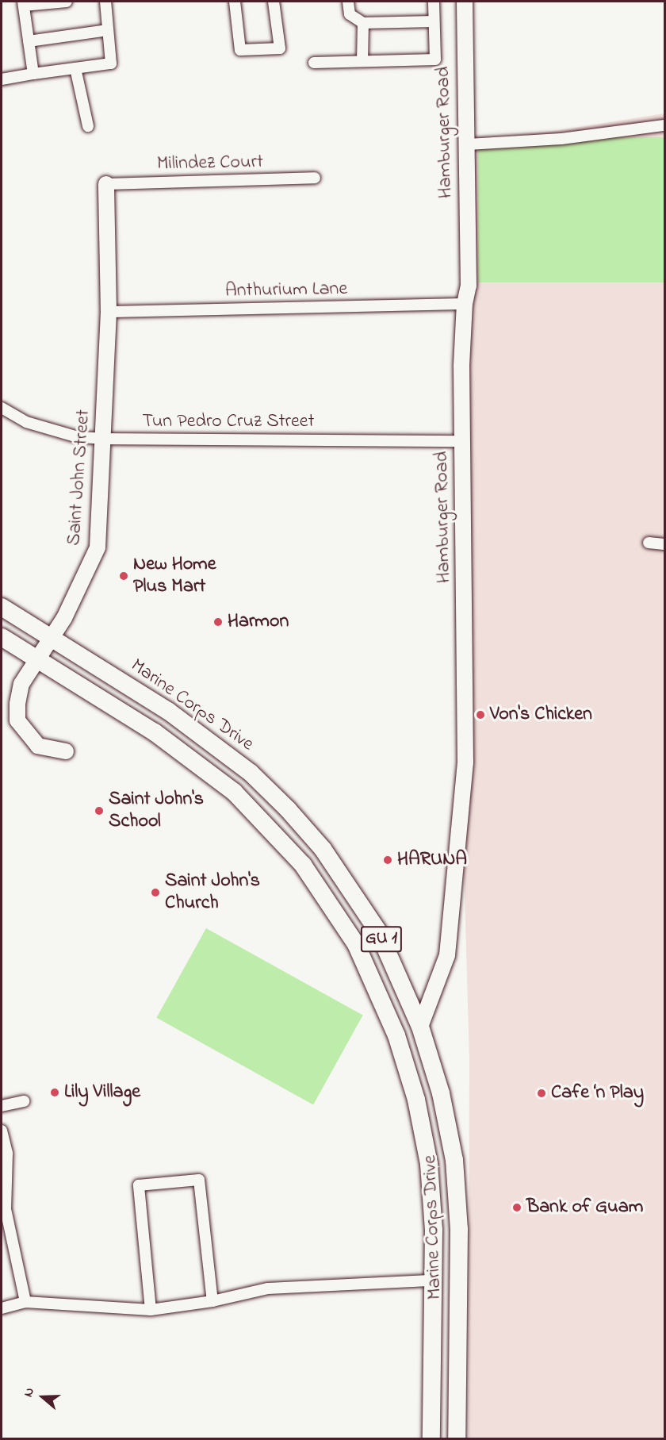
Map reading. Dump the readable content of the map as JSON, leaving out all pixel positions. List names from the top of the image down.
{
  "streets": {
    "main road": ["Marine Corps Drive", "GU 1"],
    "street": [
      "Hamburger Road",
      "Milindez Court",
      "Anthurium Lane",
      "Tun Pedro Cruz Street",
      "Saint John Street"
    ]
  },
  "crossings": [
    ["Hamburger Road", "Anthurium Lane"],
    ["Hamburger Road", "Tun Pedro Cruz Street"],
    ["Hamburger Road", "Marine Corps Drive"],
    ["Milindez Court", "Saint John Street"],
    ["Anthurium Lane", "Saint John Street"],
    ["Tun Pedro Cruz Street", "Saint John Street"],
    ["Saint John Street", "Marine Corps Drive"],
    ["Saint John Street", "GU 1"]
  ],
  "places": [
    "New Home Plus Mart",
    "Harmon",
    "Von's Chicken",
    "Saint John's School",
    "HARUNA",
    "Saint John's Church",
    "Lily Village",
    "Cafe ‘n Play",
    "Bank of Guam"
  ],
  "north": "left"
}
